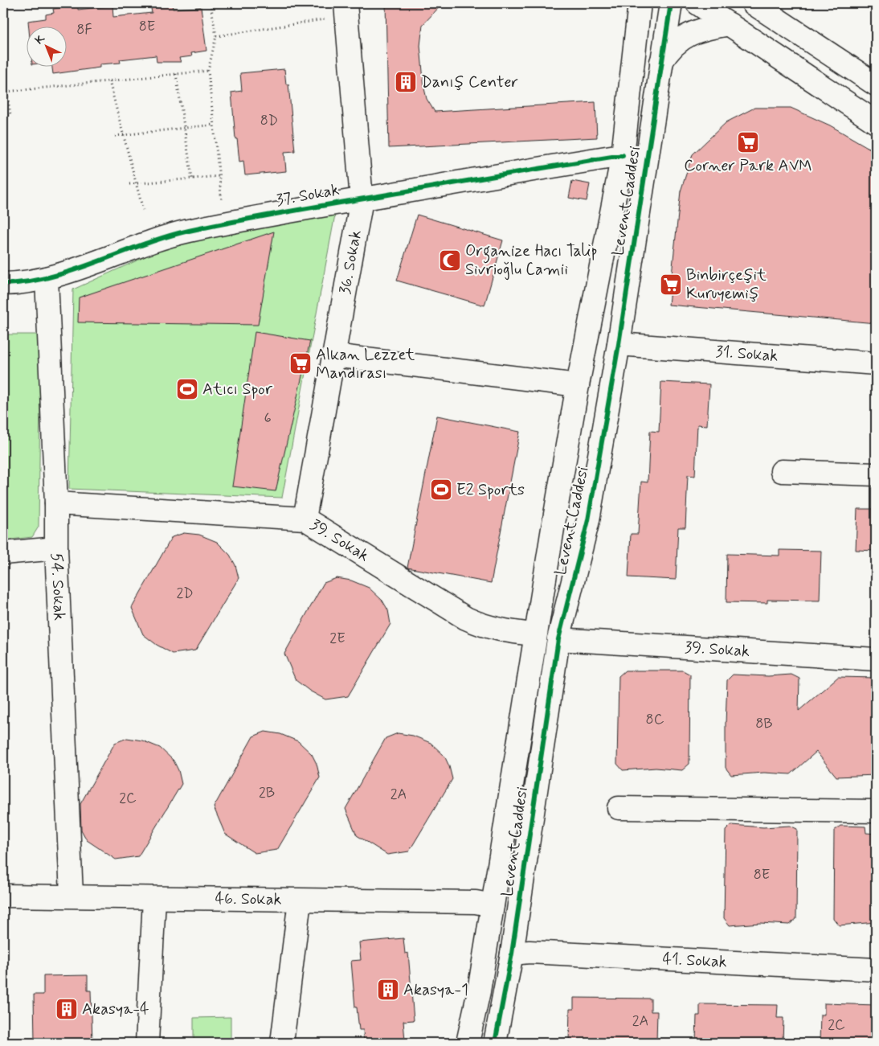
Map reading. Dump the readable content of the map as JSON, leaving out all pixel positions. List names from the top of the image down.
{
  "streets": {
    "street": [
      "37. Sokak",
      "Levent Caddesi",
      "36. Sokak",
      "31. Sokak",
      "39. Sokak",
      "54. Sokak",
      "46. Sokak",
      "41. Sokak"
    ]
  },
  "crossings": [
    ["37. Sokak", "Levent Caddesi"],
    ["37. Sokak", "36. Sokak"],
    ["37. Sokak", "54. Sokak"],
    ["Levent Caddesi", "31. Sokak"],
    ["Levent Caddesi", "39. Sokak"],
    ["Levent Caddesi", "46. Sokak"],
    ["Levent Caddesi", "41. Sokak"],
    ["36. Sokak", "39. Sokak"],
    ["39. Sokak", "54. Sokak"],
    ["54. Sokak", "46. Sokak"]
  ],
  "places": {
    "building": ["Danış Center", "Akasya-1", "Akasya-4"],
    "supermarket": ["Corner Park AVM", "Binbirçeşit Kuruyemiş", "Alkan Lezzet Mandırası"],
    "mosque": ["Organize Hacı Talip Sivrioğlu Camii"],
    "sports": ["Atıcı Spor", "E2 Sports"]
  },
  "house_numbers": [
    "8E",
    "8F",
    "8D",
    "6",
    "2D",
    "2E",
    "8C",
    "8B",
    "2B",
    "2A",
    "2C",
    "8E",
    "2A",
    "2C"
  ],
  "north": "top left"
}
